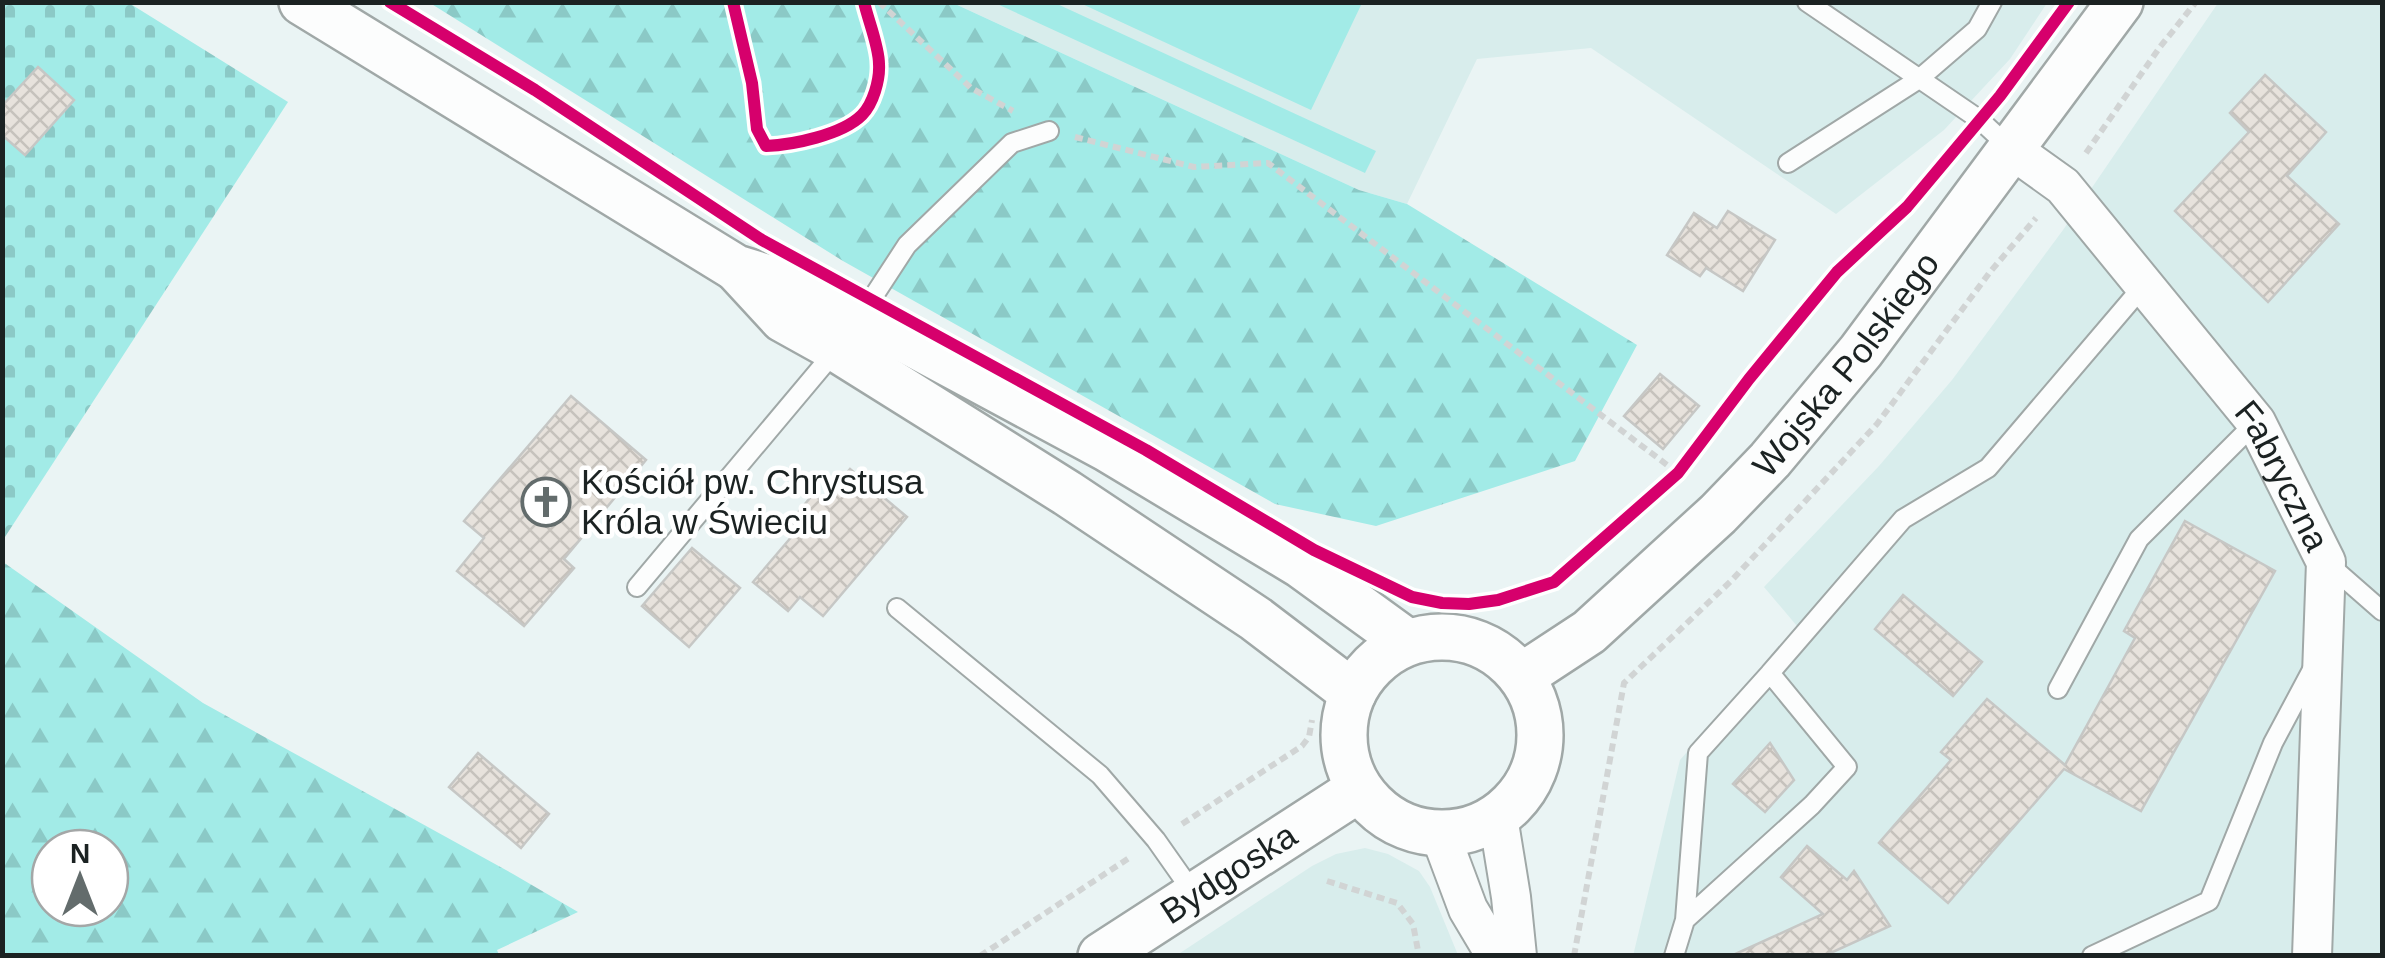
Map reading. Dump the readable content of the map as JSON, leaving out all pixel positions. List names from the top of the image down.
{
  "streets": {
    "street": ["Wojska Polskiego", "Fabryczna", "Bydgoska"]
  },
  "crossings": [
    ["Wojska Polskiego", "Fabryczna"],
    ["Wojska Polskiego", "Bydgoska"]
  ],
  "places": {
    "church": ["Kościół pw. Chrystusa Króla w Świeciu"]
  },
  "north": "top"
}
